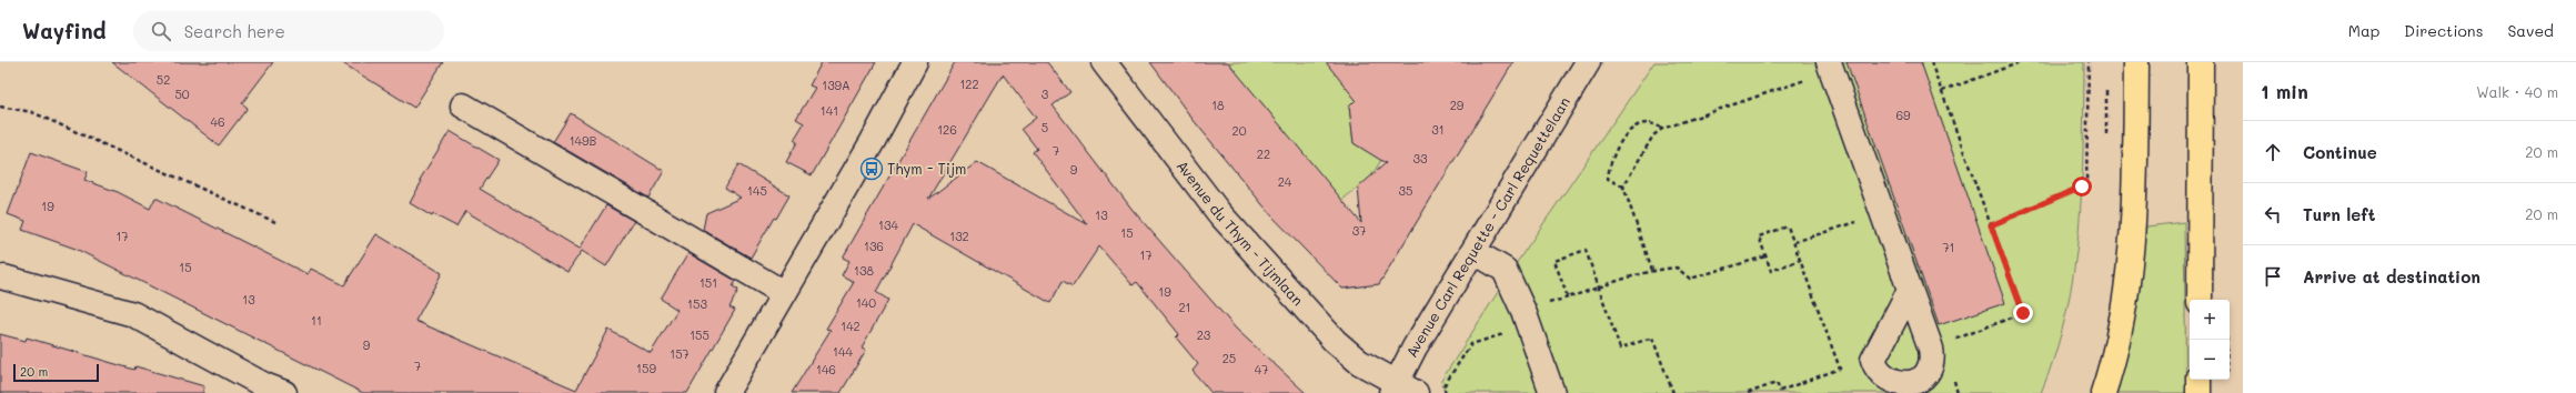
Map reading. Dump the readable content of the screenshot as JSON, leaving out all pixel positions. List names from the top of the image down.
{
  "streets": {
    "street": ["Avenue Carl Requette - Carl Requettelaan", "Avenue du Thym - Tijmlaan"]
  },
  "crossings": [
    ["Avenue Carl Requette - Carl Requettelaan", "Avenue du Thym - Tijmlaan"]
  ],
  "places": {
    "bus stop": ["Thym - Tijm"]
  },
  "house_numbers": [
    "52",
    "122",
    "139A",
    "50",
    "3",
    "18",
    "29",
    "141",
    "69",
    "46",
    "5",
    "126",
    "31",
    "20",
    "149B",
    "7",
    "22",
    "33",
    "9",
    "24",
    "145",
    "35",
    "19",
    "13",
    "134",
    "37",
    "15",
    "17",
    "132",
    "136",
    "71",
    "17",
    "15",
    "138",
    "151",
    "19",
    "13",
    "140",
    "153",
    "21",
    "11",
    "142",
    "155",
    "23",
    "9",
    "144",
    "157",
    "25",
    "7",
    "159",
    "146",
    "47"
  ],
  "scale_bar": "20 m",
  "page": {
    "header": "Wayfind",
    "search": "Search here",
    "nav": ["Map", "Directions", "Saved"],
    "heading": ["1 min", "Walk · 40 m"],
    "list": [
      ["Continue", "20 m"],
      ["Turn left", "20 m"],
      "Arrive at destination"
    ],
    "map_buttons": ["+", "−"],
    "scale": "20 m"
  }
}
